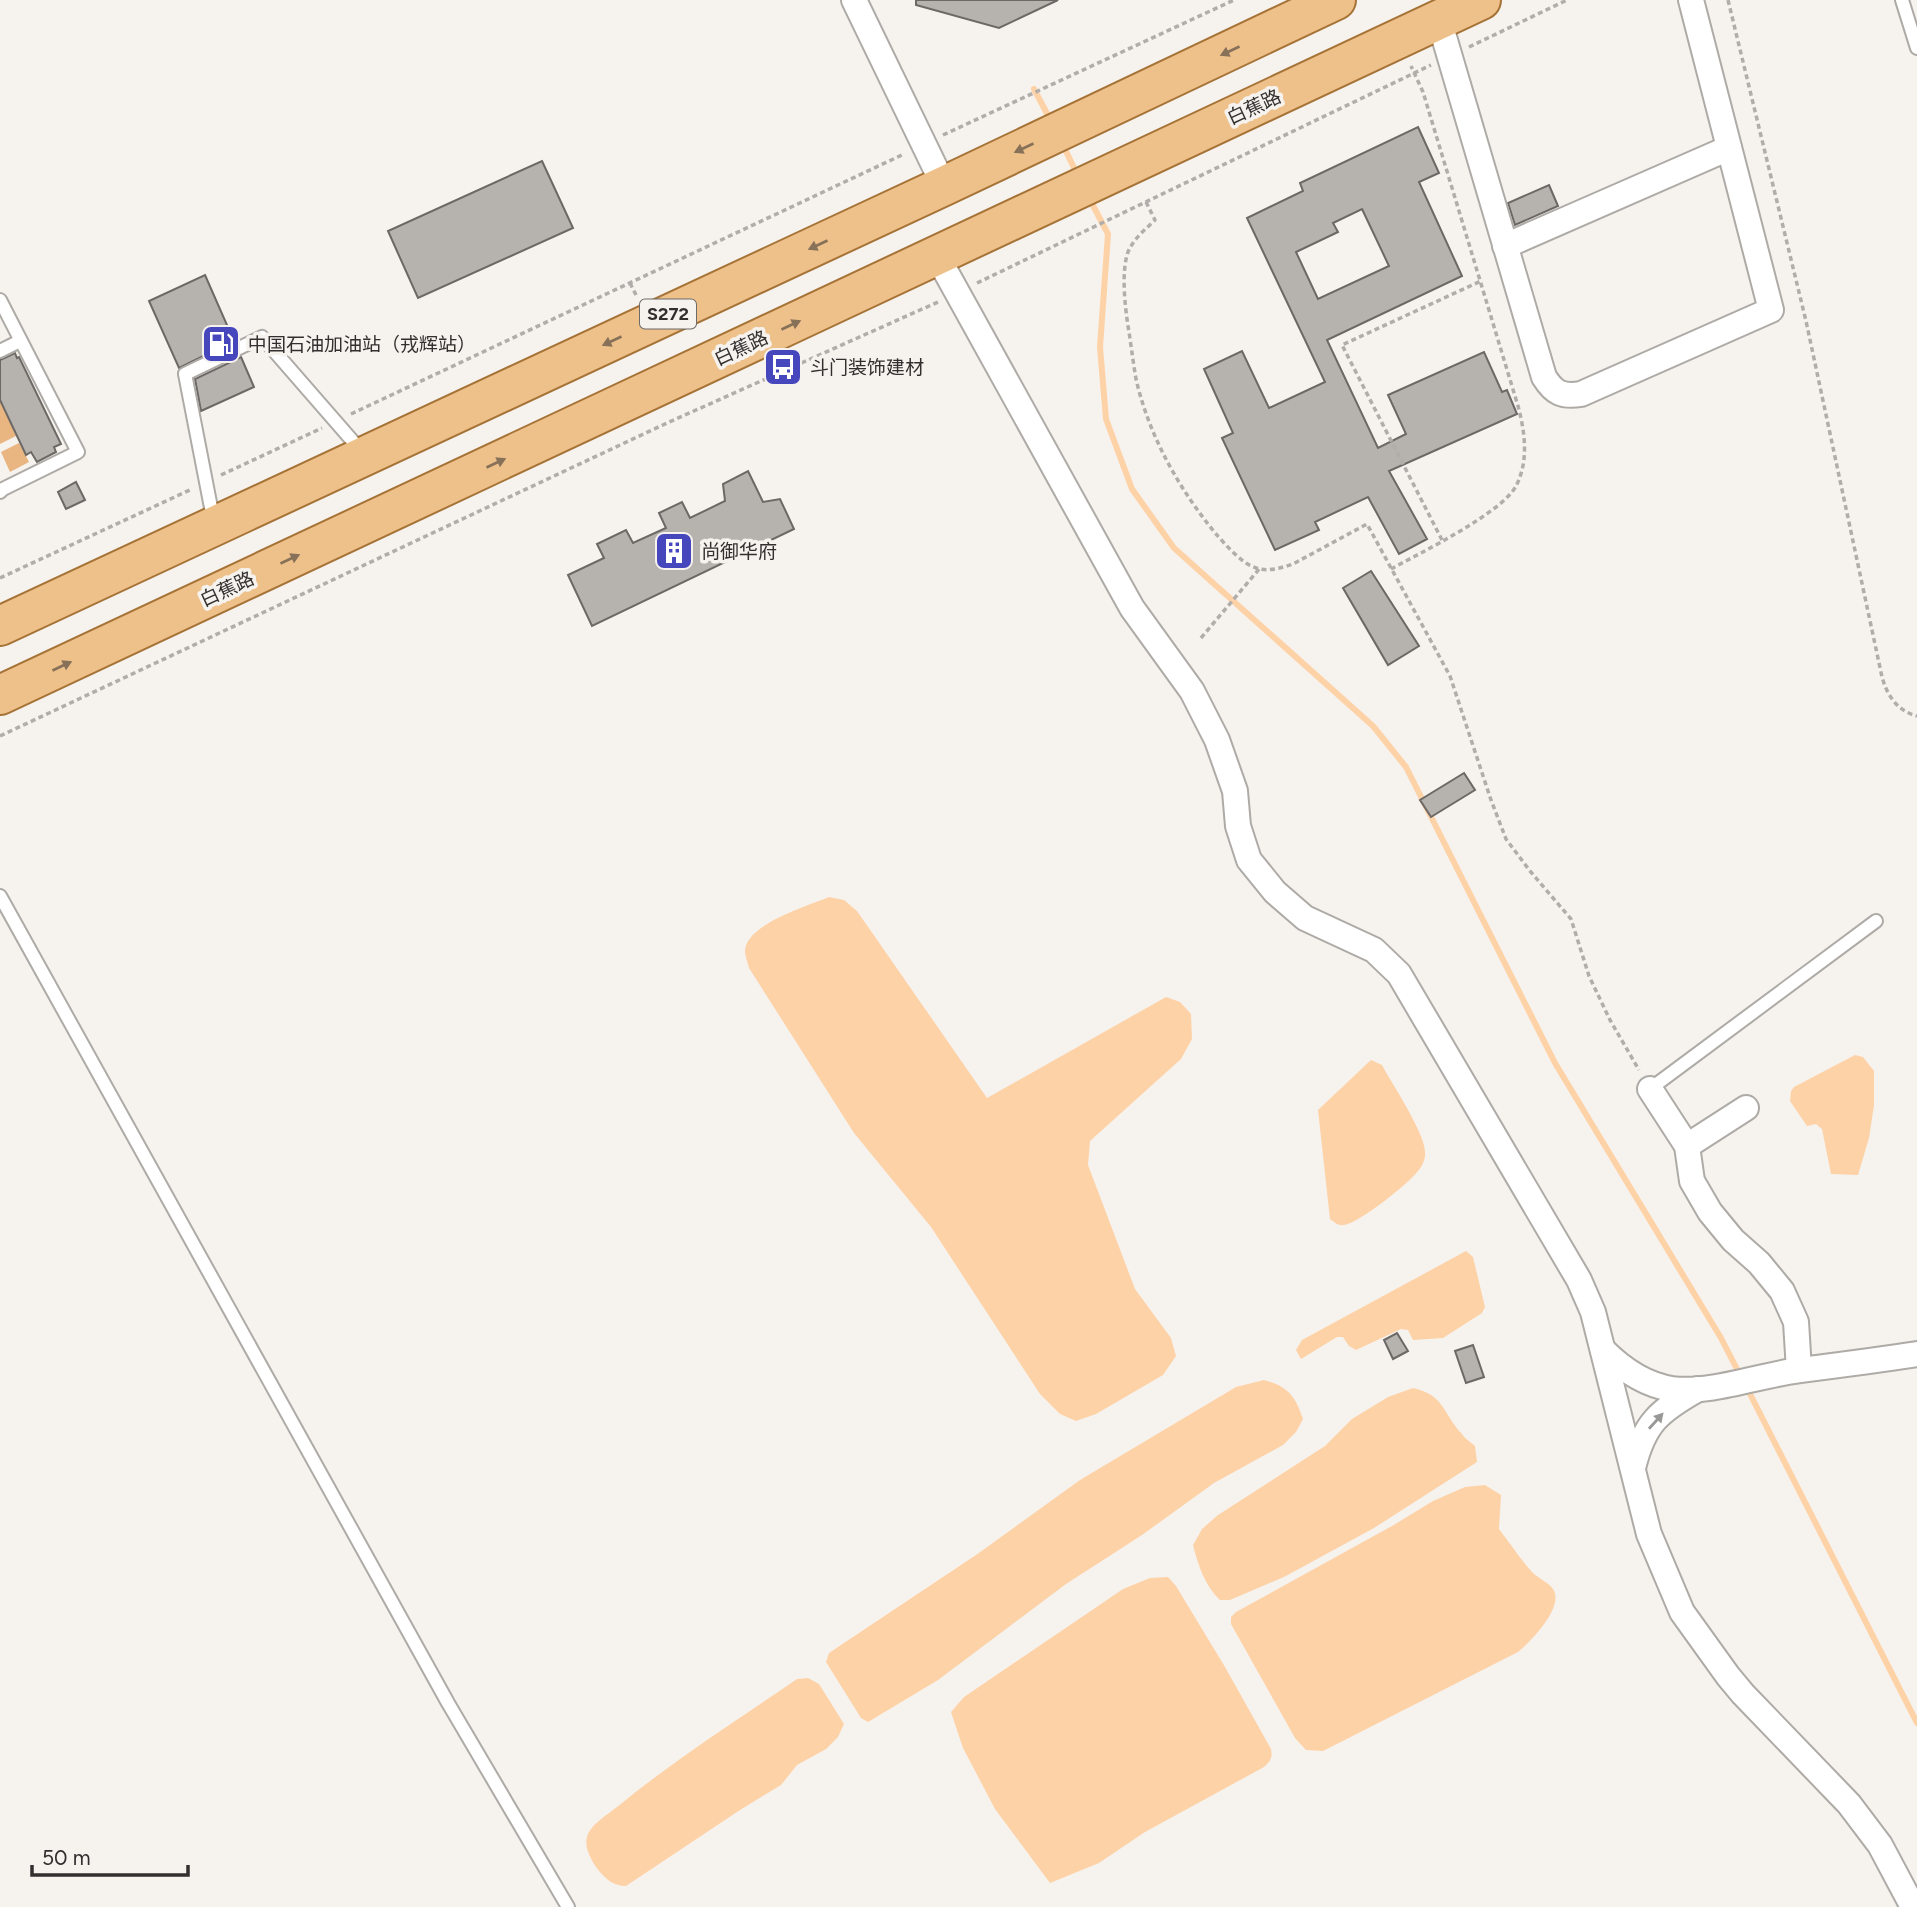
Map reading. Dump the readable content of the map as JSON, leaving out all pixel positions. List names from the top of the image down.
{
  "streets": {
    "main road": ["白蕉路", "S272"]
  },
  "places": {
    "fuel station": ["中国石油加油站（戎辉站）"],
    "bus stop": ["斗门装饰建材"],
    "building": ["尚御华府"]
  },
  "scale_bar": "50 m"
}
